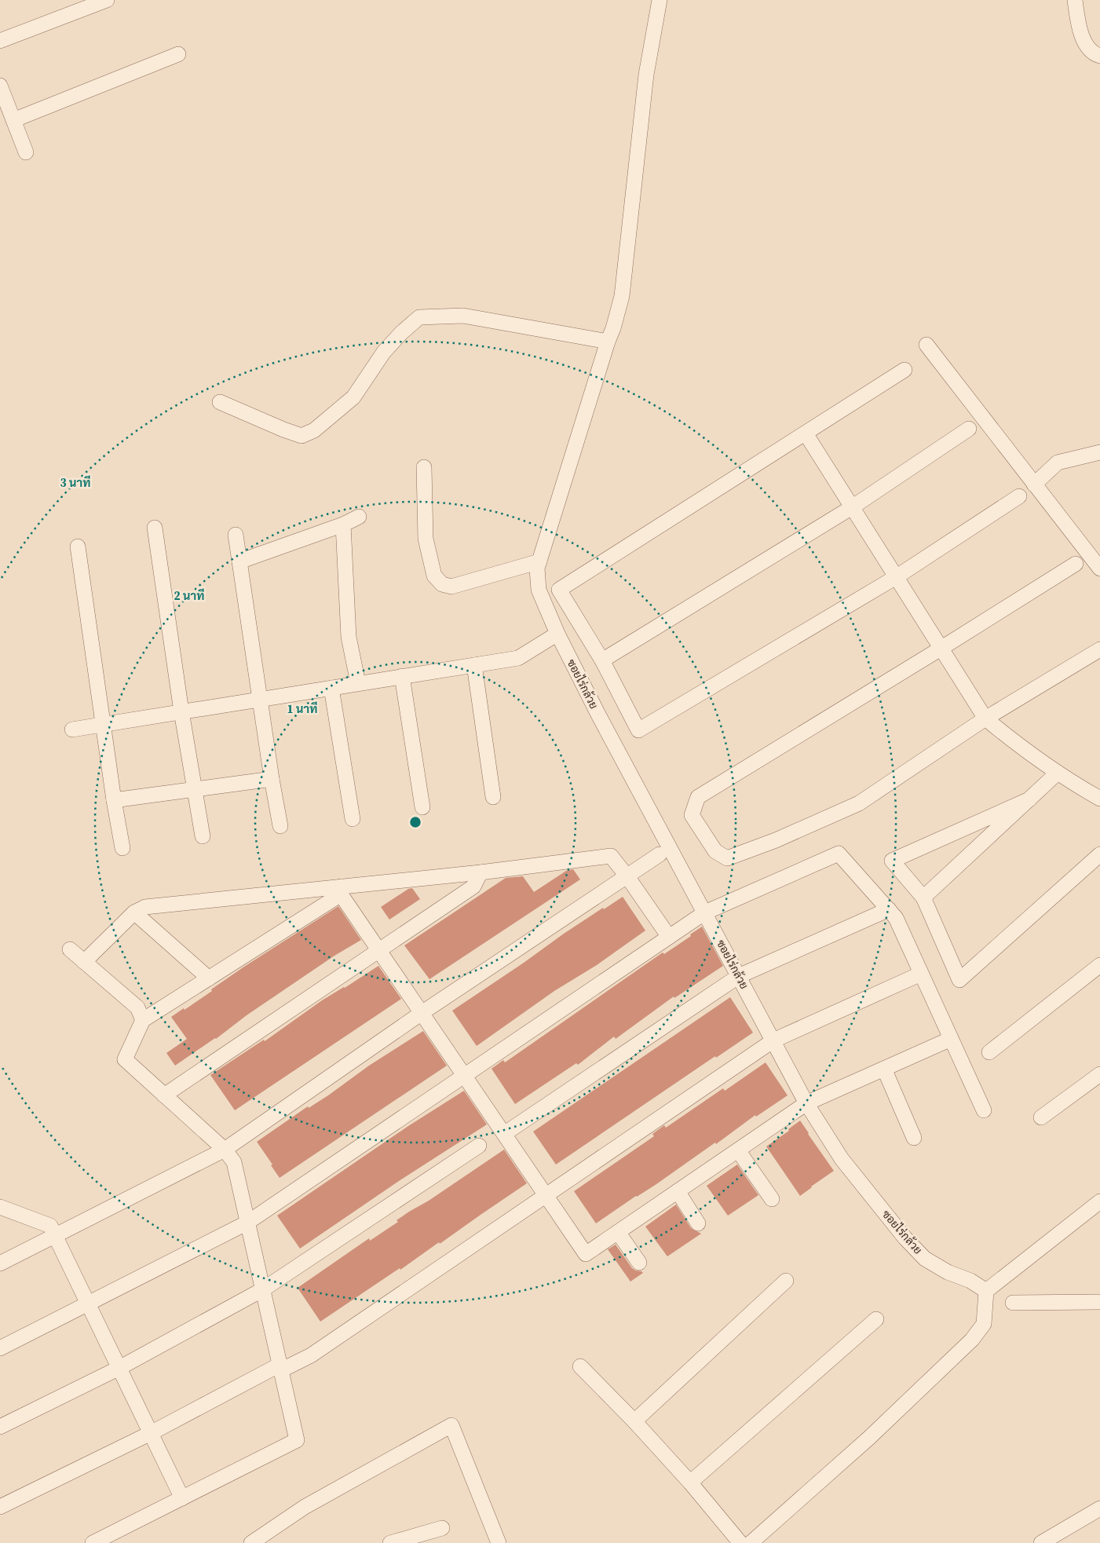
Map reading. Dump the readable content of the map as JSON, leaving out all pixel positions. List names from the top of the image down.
{
  "streets": {
    "street": ["ซอยไร่กล้วย"]
  },
  "rings": ["3 นาที", "2 นาที", "1 นาที"]
}
